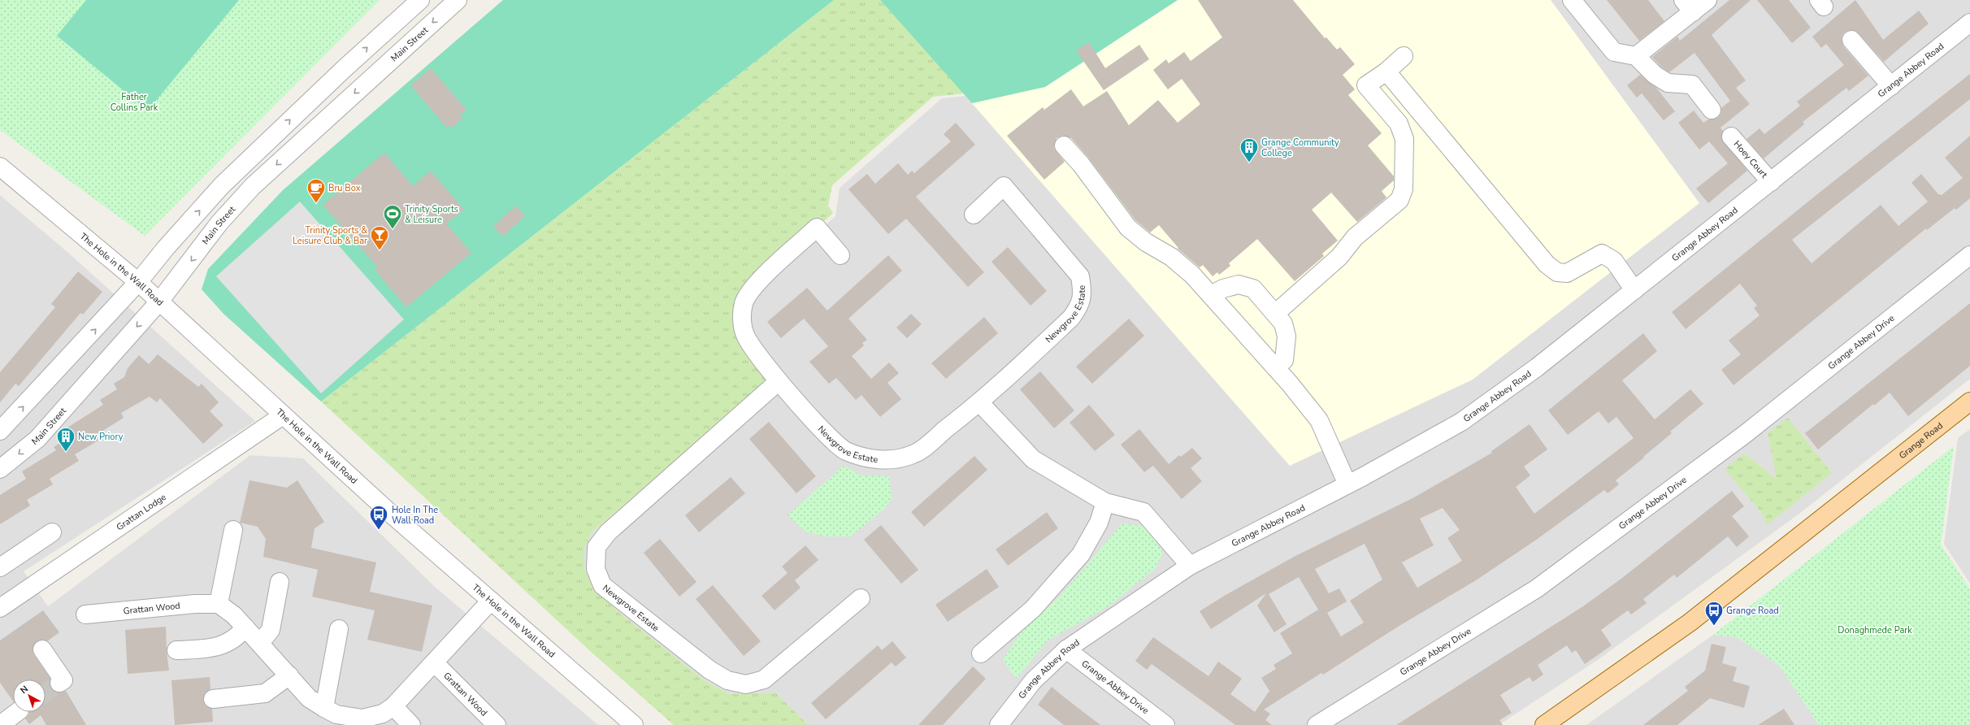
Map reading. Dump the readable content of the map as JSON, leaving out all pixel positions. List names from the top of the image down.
{
  "streets": {
    "main road": ["Grange Road"],
    "street": [
      "Main Street",
      "Grange Abbey Road",
      "Hoey Court",
      "The Hole in the Wall Road",
      "Newgrove Estate",
      "Grange Abbey Drive",
      "Grattan Lodge",
      "Grattan Wood"
    ]
  },
  "crossings": [
    ["Main Street", "The Hole in the Wall Road"],
    ["Grange Abbey Road", "Hoey Court"],
    ["Grange Abbey Road", "Grange Abbey Drive"],
    ["The Hole in the Wall Road", "Grattan Lodge"]
  ],
  "parks": ["Father Collins Park", "Donaghmede Park"],
  "places": {
    "building": ["Grange Community College", "New Priory"],
    "cafe": ["Bru Box"],
    "sports": ["Trinity Sports & Leisure"],
    "bar": ["Trinity Sports & Leisure Club & Bar"],
    "bus stop": ["Hole In The Wall Road", "Grange Road"]
  },
  "north": "top left"
}
